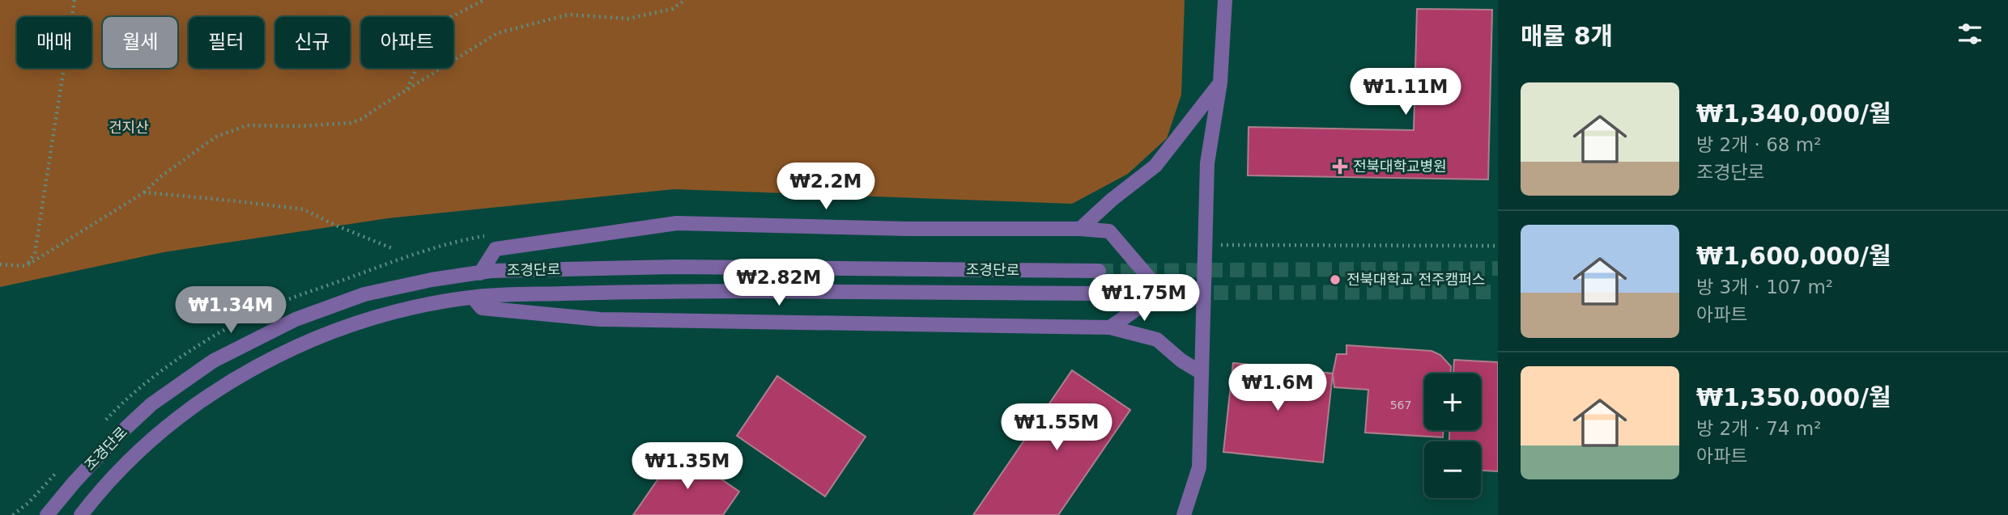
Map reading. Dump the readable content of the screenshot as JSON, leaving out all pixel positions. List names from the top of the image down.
{
  "streets": {
    "street": ["조경단로"]
  },
  "parks": ["건지산"],
  "places": {
    "health": ["전북대학교병원"],
    "other": ["전북대학교 전주캠퍼스"]
  },
  "house_numbers": ["567"],
  "page": {
    "heading": "매물 8개",
    "chip": [
      "매매",
      "월세",
      "필터",
      "신규",
      "아파트"
    ],
    "price": [
      "₩1.11M",
      "₩2.2M",
      "₩2.82M",
      "₩1.75M",
      "₩1.34M",
      "₩1.6M",
      "₩1.55M",
      "₩1.35M"
    ],
    "list": [
      {
        "name": "₩1,340,000/월",
        "note": "방 2개 · 68 m² · 조경단로"
      },
      {
        "name": "₩1,600,000/월",
        "note": "방 3개 · 107 m² · 아파트"
      },
      {
        "name": "₩1,350,000/월",
        "note": "방 2개 · 74 m² · 아파트"
      }
    ],
    "map_buttons": ["+", "−"]
  }
}
